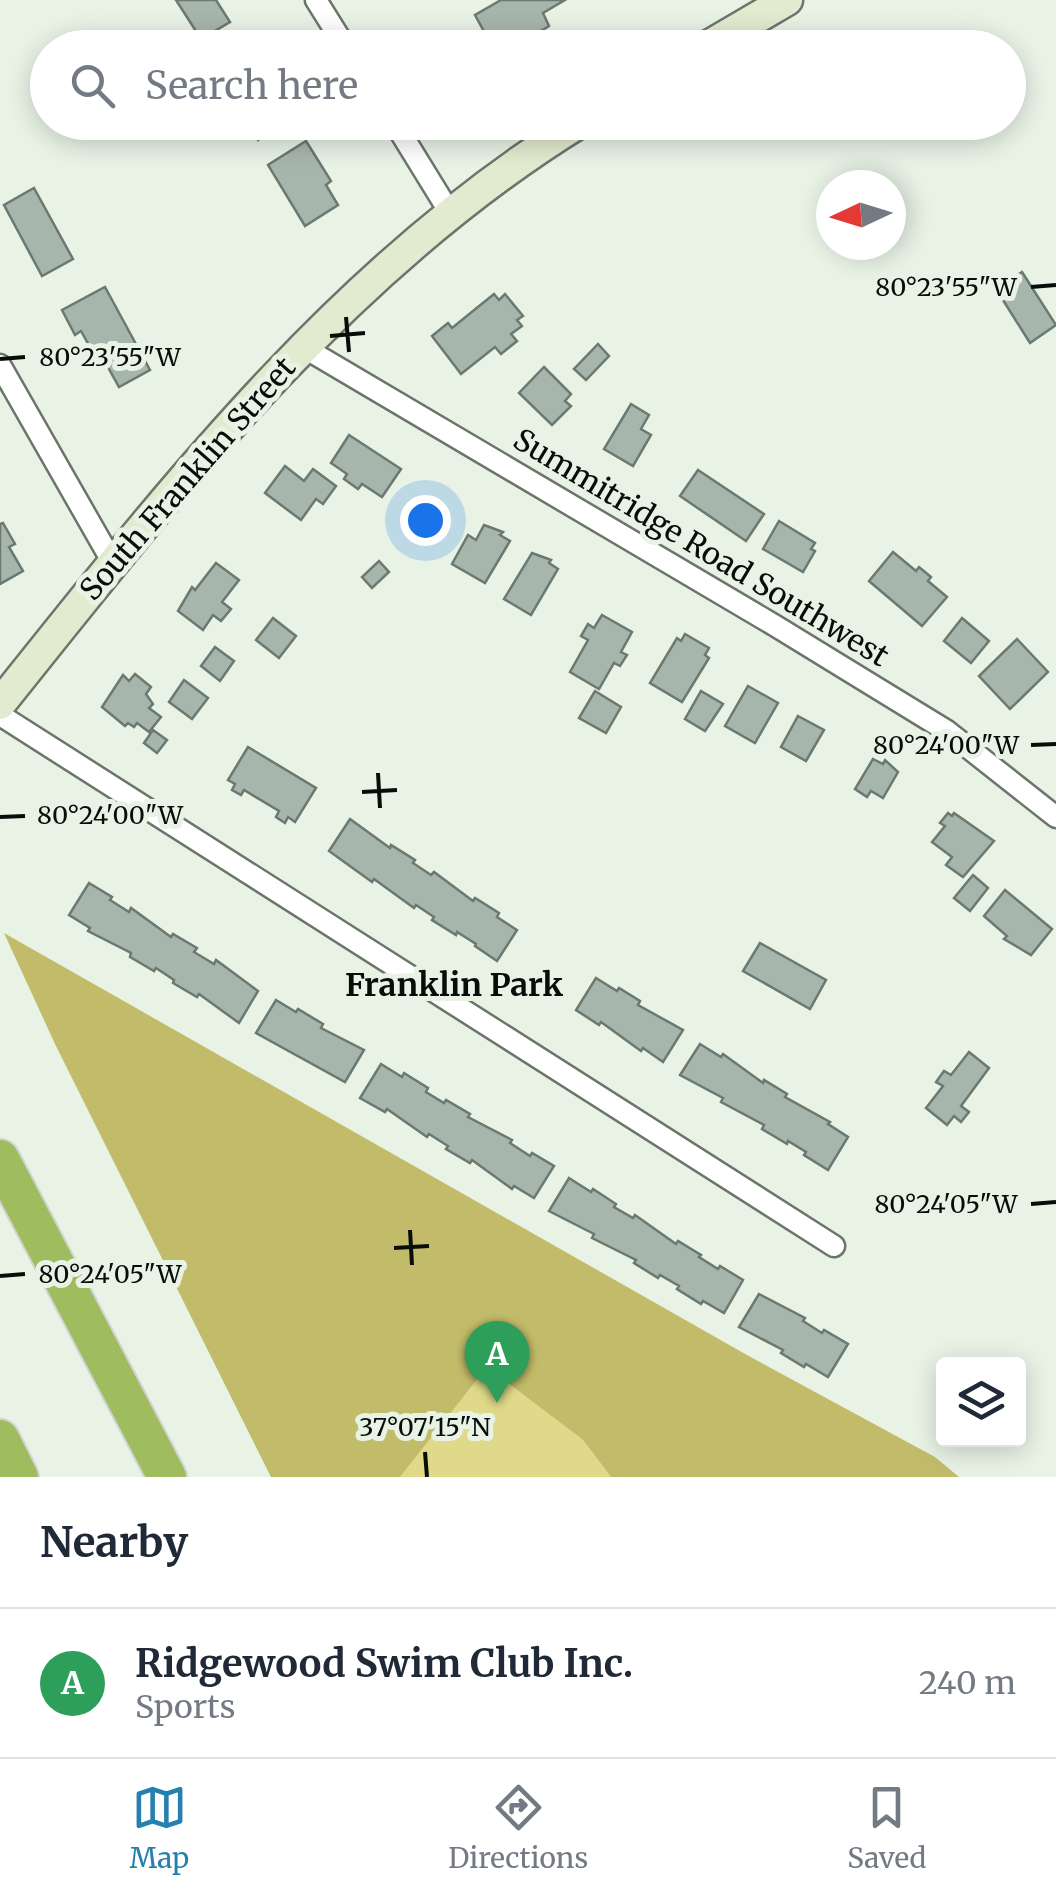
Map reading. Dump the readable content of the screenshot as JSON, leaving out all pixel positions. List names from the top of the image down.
{
  "streets": {
    "main road": ["South Franklin Street"],
    "street": ["Summitridge Road Southwest"]
  },
  "crossings": [
    ["South Franklin Street", "Summitridge Road Southwest"]
  ],
  "districts": ["Franklin Park"],
  "north": "left",
  "page": {
    "search": "Search here",
    "pins": "A",
    "heading": "Nearby",
    "list": [
      {
        "mark": "A",
        "name": "Ridgewood Swim Club Inc.",
        "note": "Sports",
        "value": "240 m"
      }
    ],
    "nav": ["Map", "Directions", "Saved"]
  },
  "coordinates": [
    "80°23'55\"W",
    "80°24'00\"W",
    "80°24'05\"W",
    "37°07'15\"N"
  ]
}
